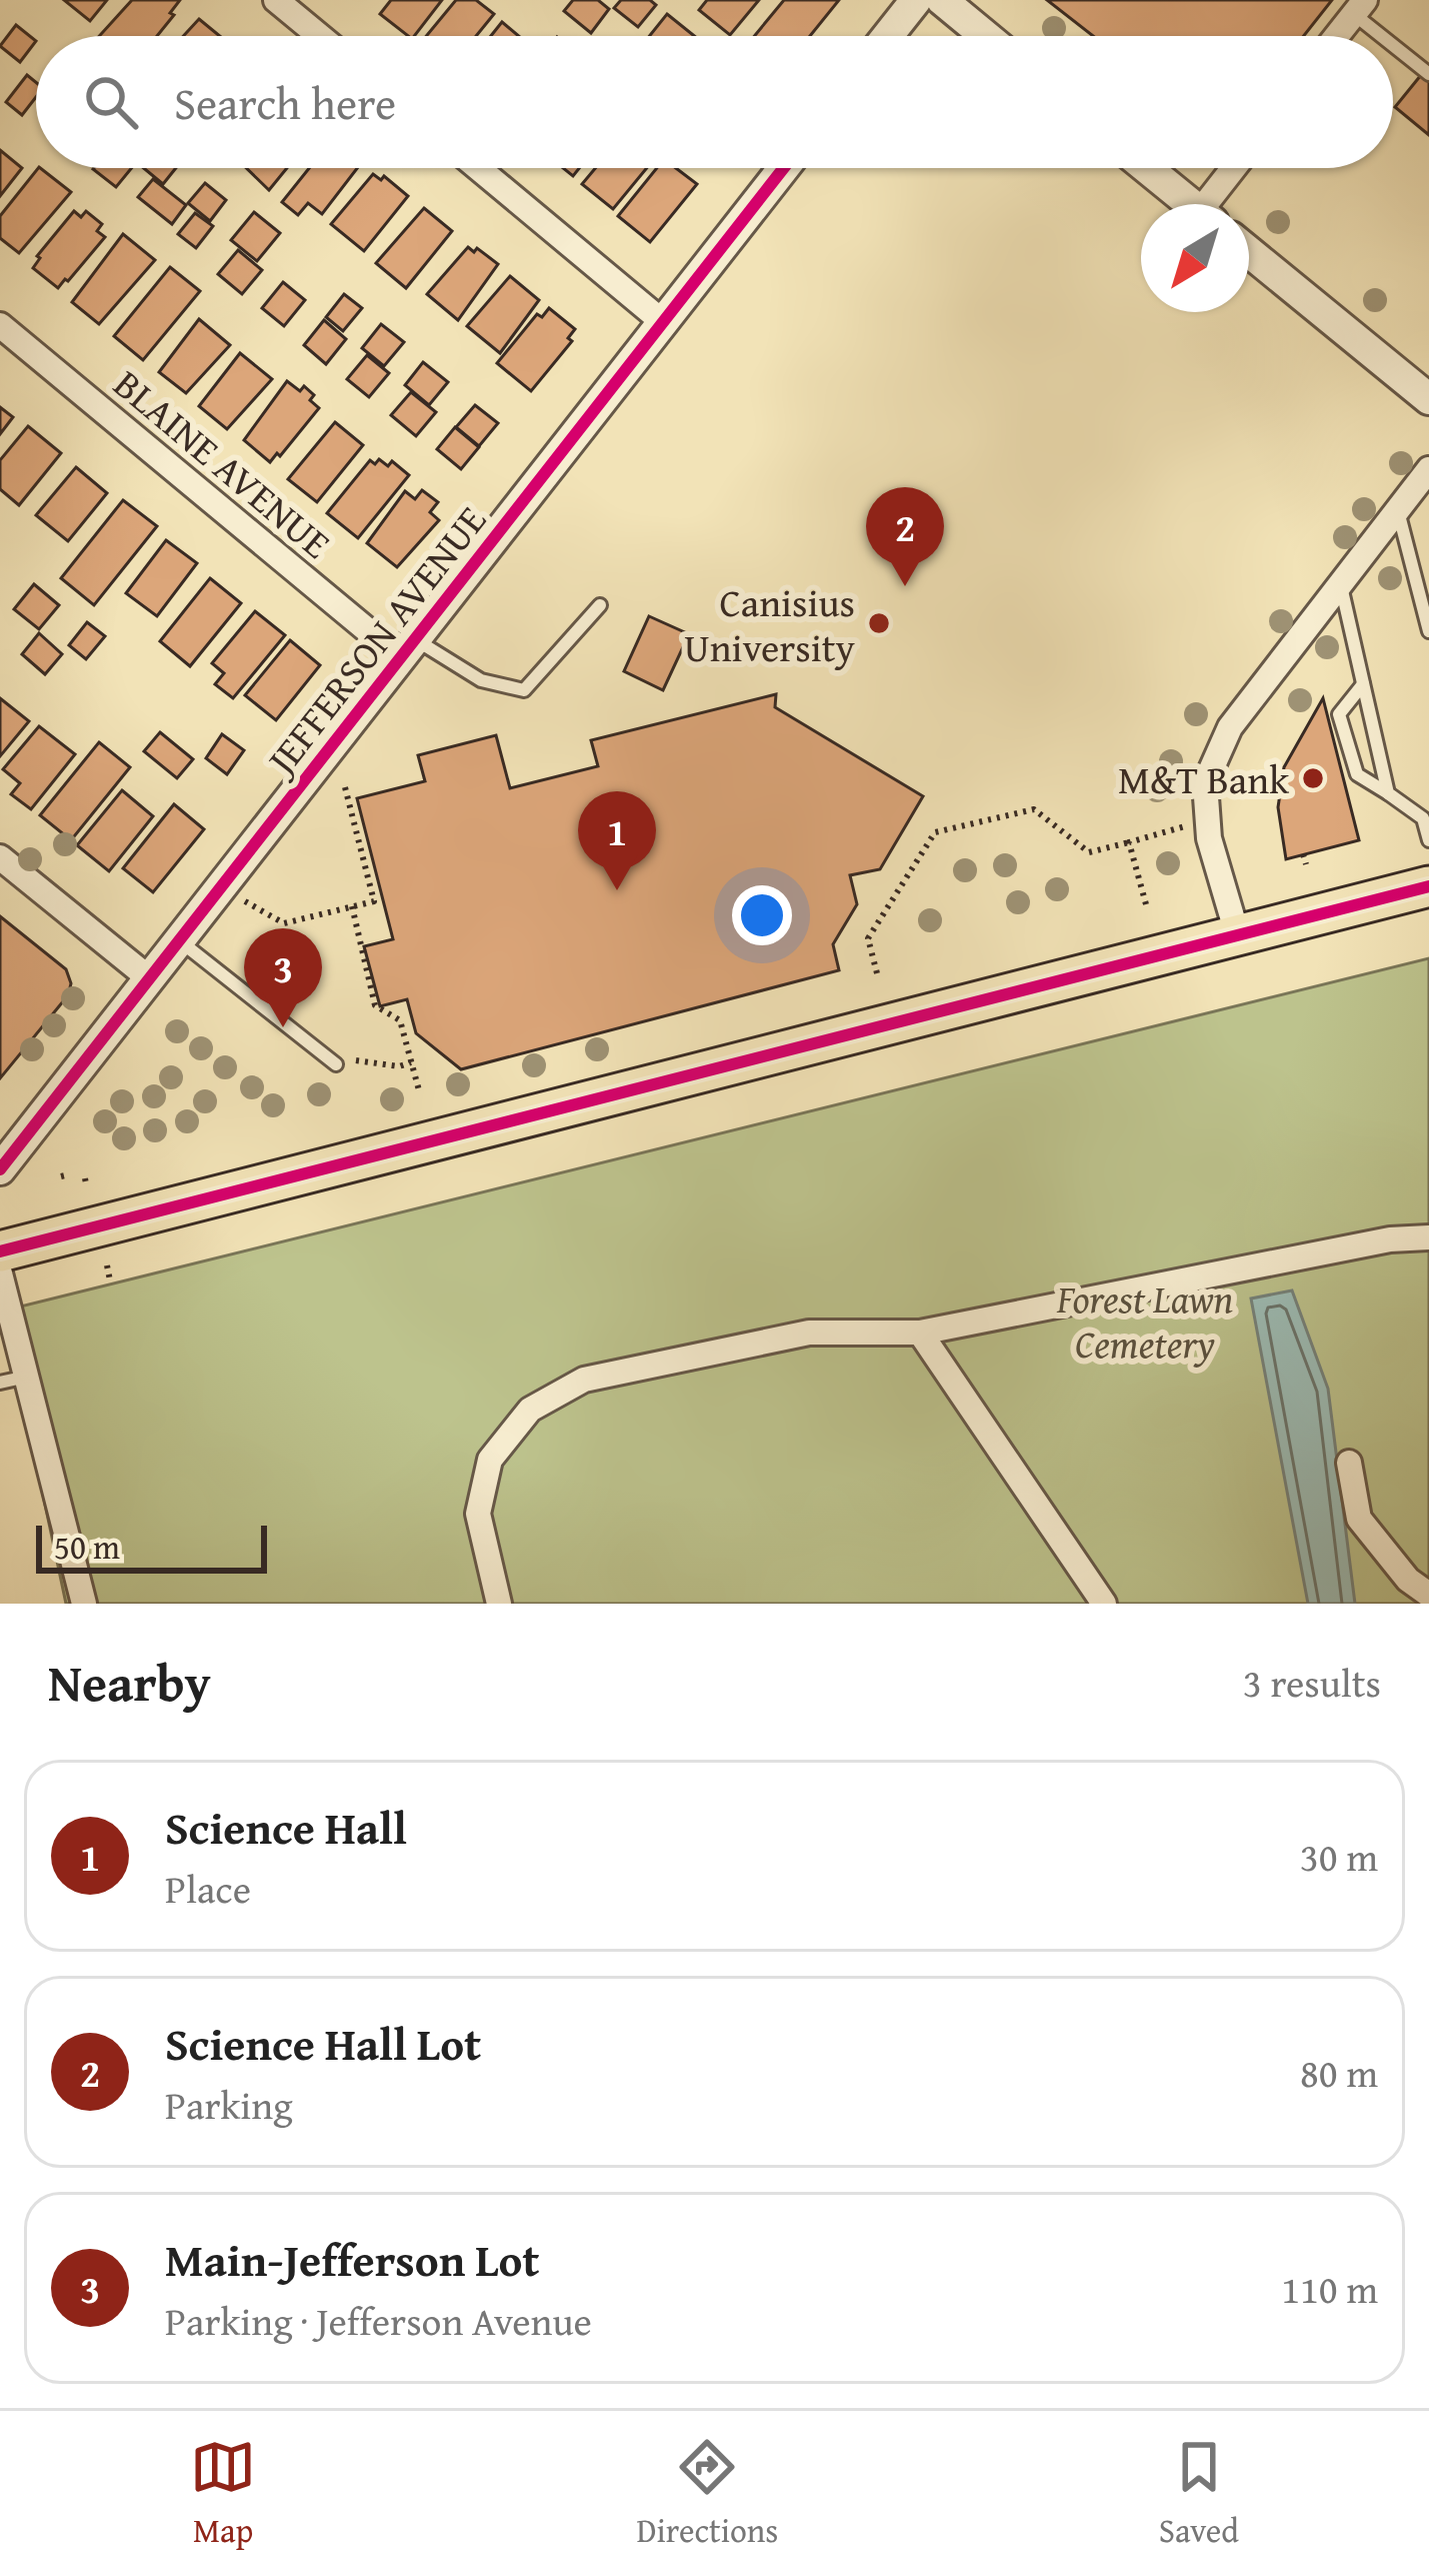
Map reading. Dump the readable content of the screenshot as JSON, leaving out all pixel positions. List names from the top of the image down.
{
  "streets": {
    "street": ["BLAINE AVENUE", "JEFFERSON AVENUE"]
  },
  "crossings": [
    ["BLAINE AVENUE", "JEFFERSON AVENUE"]
  ],
  "parks": ["Forest Lawn Cemetery"],
  "places": ["Canisius University", "M&T Bank"],
  "scale_bar": "50 m",
  "north": "bottom left",
  "page": {
    "search": "Search here",
    "pins": ["2", "1", "3"],
    "scale": "50 m",
    "heading": ["Nearby", "3 results"],
    "list": [
      {
        "mark": "1",
        "name": "Science Hall",
        "note": "Place",
        "value": "30 m"
      },
      {
        "mark": "2",
        "name": "Science Hall Lot",
        "note": "Parking",
        "value": "80 m"
      },
      {
        "mark": "3",
        "name": "Main-Jefferson Lot",
        "note": "Parking · Jefferson Avenue",
        "value": "110 m"
      }
    ],
    "nav": ["Map", "Directions", "Saved"]
  }
}
